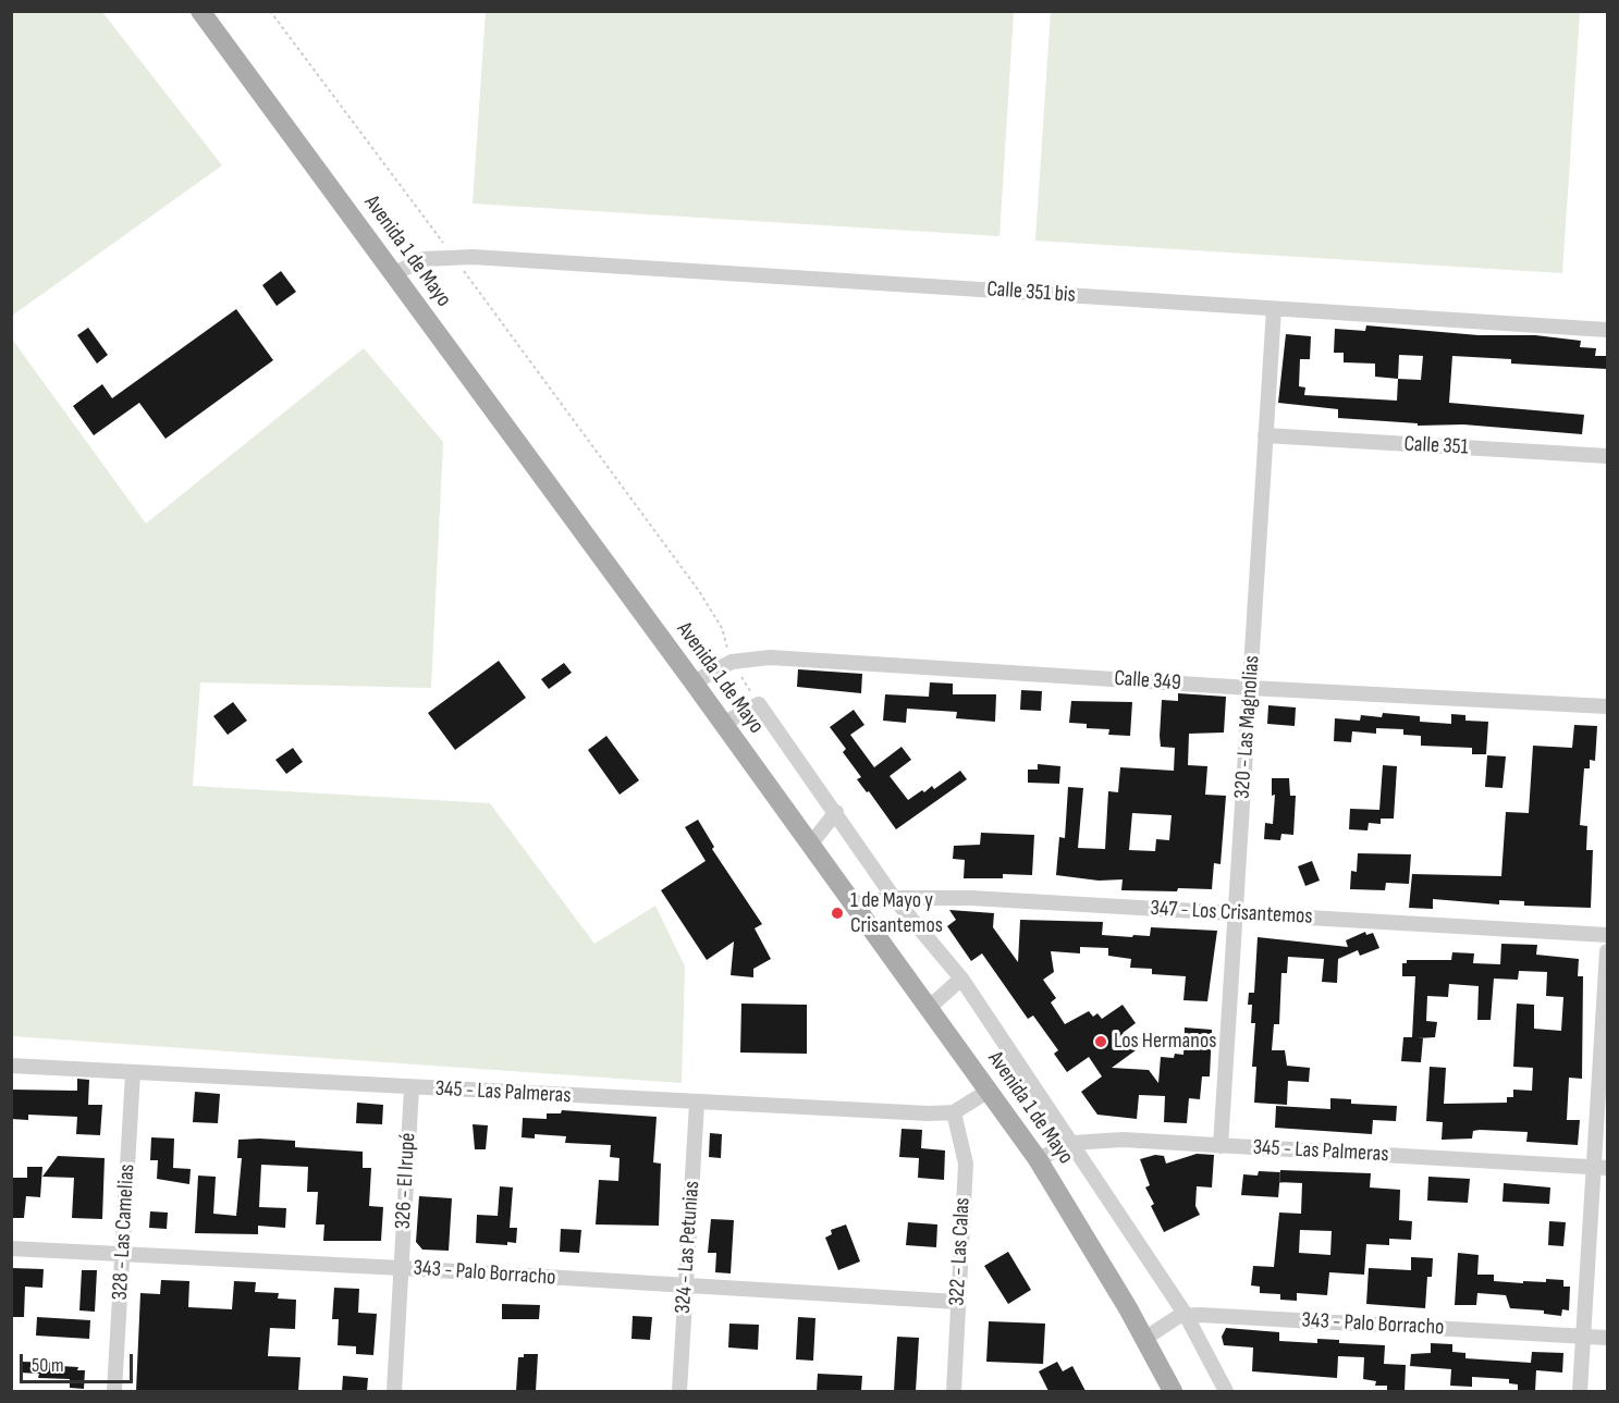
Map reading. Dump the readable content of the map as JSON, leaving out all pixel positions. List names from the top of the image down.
{
  "streets": {
    "main road": ["Avenida 1 de Mayo"],
    "street": [
      "Calle 351 bis",
      "Calle 351",
      "Calle 349",
      "320 - Las Magnolias",
      "347 - Los Crisantemos",
      "345 - Las Palmeras",
      "326 - El Irupé",
      "328 - Las Camelias",
      "324 - Las Petunias",
      "322 - Las Calas",
      "343 - Palo Borracho"
    ]
  },
  "crossings": [
    ["Avenida 1 de Mayo", "Calle 351 bis"],
    ["Avenida 1 de Mayo", "Calle 349"],
    ["Avenida 1 de Mayo", "347 - Los Crisantemos"],
    ["Avenida 1 de Mayo", "345 - Las Palmeras"],
    ["Calle 351 bis", "320 - Las Magnolias"],
    ["Calle 351", "320 - Las Magnolias"],
    ["Calle 349", "320 - Las Magnolias"],
    ["320 - Las Magnolias", "347 - Los Crisantemos"],
    ["320 - Las Magnolias", "345 - Las Palmeras"],
    ["345 - Las Palmeras", "326 - El Irupé"],
    ["345 - Las Palmeras", "328 - Las Camelias"],
    ["345 - Las Palmeras", "324 - Las Petunias"],
    ["345 - Las Palmeras", "322 - Las Calas"],
    ["326 - El Irupé", "343 - Palo Borracho"],
    ["328 - Las Camelias", "343 - Palo Borracho"],
    ["324 - Las Petunias", "343 - Palo Borracho"],
    ["322 - Las Calas", "343 - Palo Borracho"]
  ],
  "places": ["1 de Mayo y Crisantemos", "Los Hermanos"],
  "scale_bar": "50 m"
}
